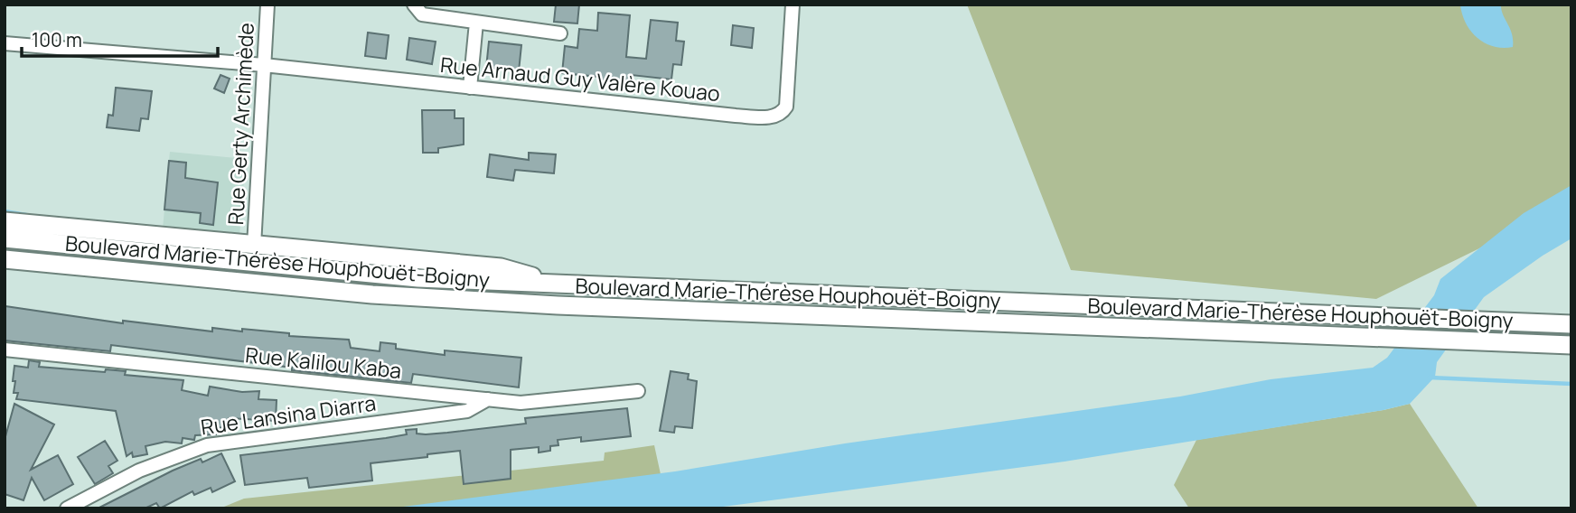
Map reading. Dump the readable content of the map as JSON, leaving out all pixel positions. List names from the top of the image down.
{
  "streets": {
    "main road": ["Boulevard Marie-Thérèse Houphouët-Boigny"],
    "street": [
      "Rue Arnaud Guy Valère Kouao",
      "Rue Gerty Archimède",
      "Rue Kalilou Kaba",
      "Rue Lansina Diarra"
    ]
  },
  "crossings": [
    ["Rue Arnaud Guy Valère Kouao", "Rue Gerty Archimède"],
    ["Rue Kalilou Kaba", "Rue Lansina Diarra"]
  ],
  "scale_bar": "100 m"
}
